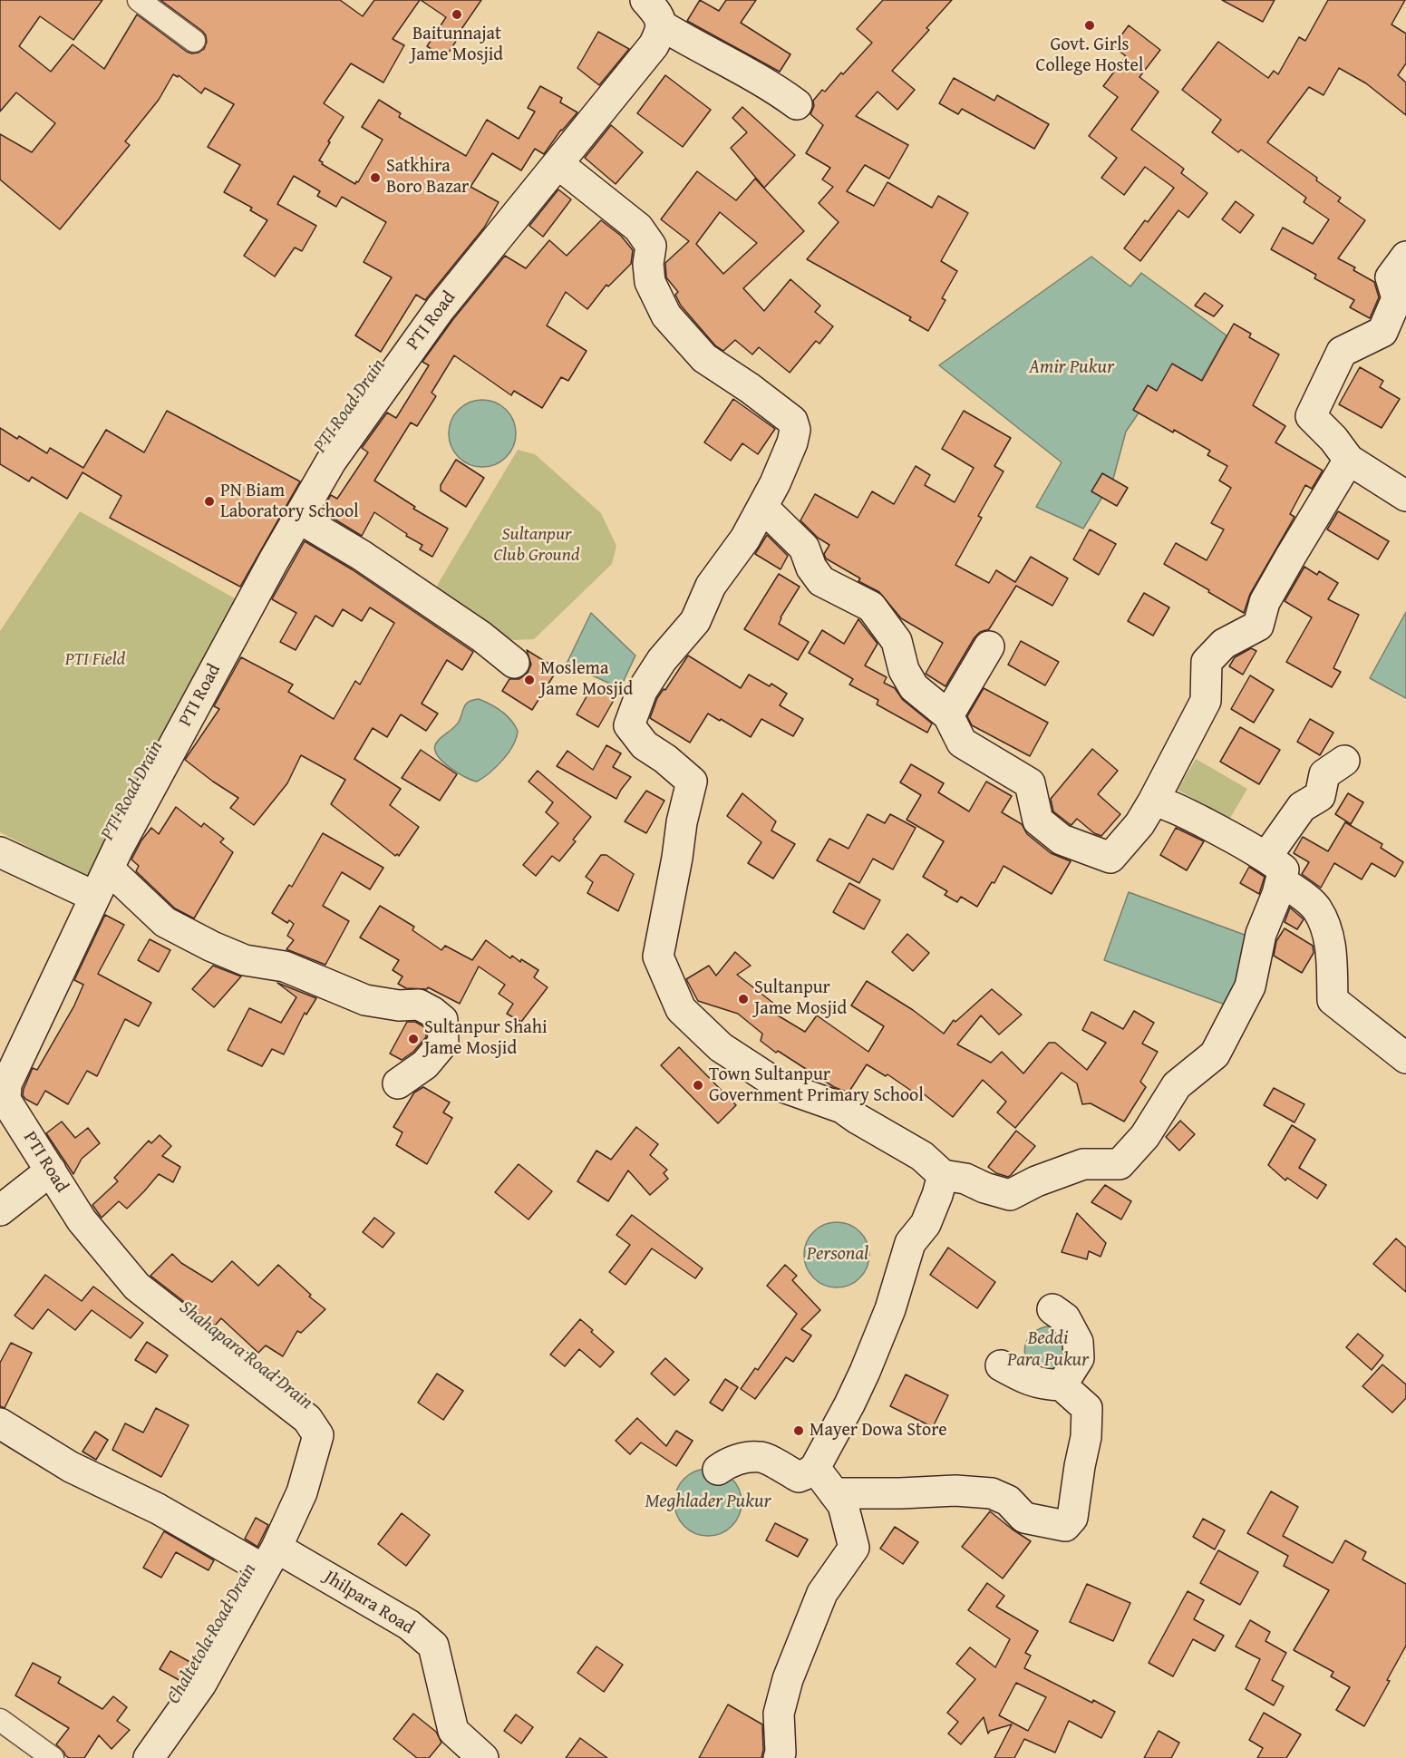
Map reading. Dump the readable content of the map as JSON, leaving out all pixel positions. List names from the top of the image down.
{
  "streets": {
    "street": ["PTI Road", "Jhilpara Road"]
  },
  "crossings": [
    ["PTI Road", "Jhilpara Road"]
  ],
  "water": [
    "Amir Pukur",
    "PTI Road Drain",
    "Personal",
    "Beddi Para Pukur",
    "Shahapara Road Drain",
    "Meghlader Pukur",
    "Chaltetola Road Drain"
  ],
  "parks": ["Sultanpur Club Ground", "PTI Field"],
  "places": [
    "Baitunnajat Jame Mosjid",
    "Govt. Girls College Hostel",
    "Satkhira Boro Bazar",
    "PN Biam Laboratory School",
    "Moslema Jame Mosjid",
    "Sultanpur Jame Mosjid",
    "Sultanpur Shahi Jame Mosjid",
    "Town Sultanpur Government Primary School",
    "Mayer Dowa Store"
  ]
}
